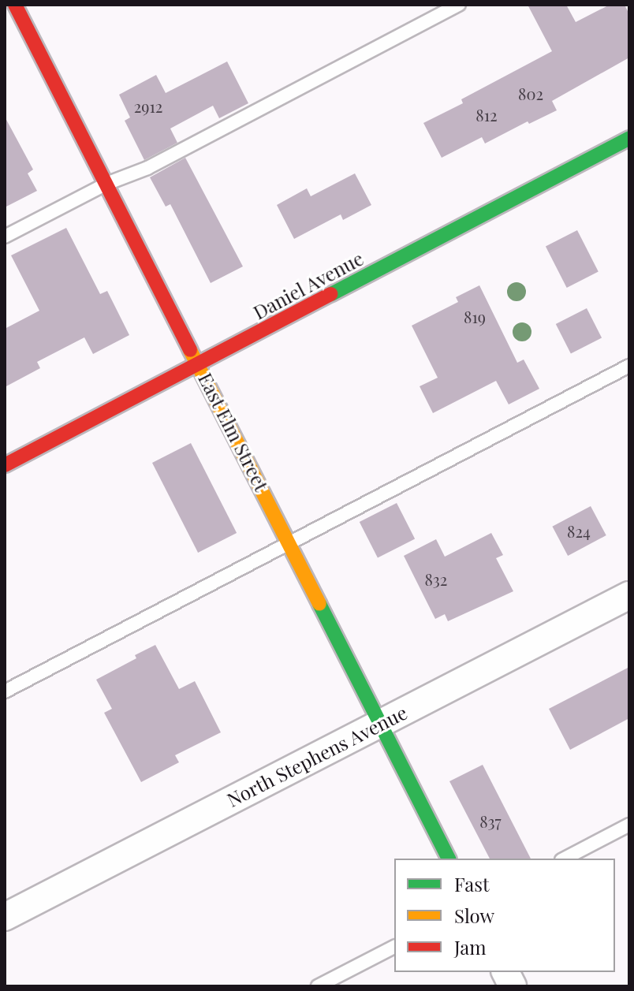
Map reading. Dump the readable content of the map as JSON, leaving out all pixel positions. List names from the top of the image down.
{
  "streets": {
    "street": ["Daniel Avenue", "East Elm Street", "North Stephens Avenue"]
  },
  "crossings": [
    ["Daniel Avenue", "East Elm Street"],
    ["East Elm Street", "North Stephens Avenue"]
  ],
  "house_numbers": [
    "802",
    "2912",
    "812",
    "819",
    "824",
    "832",
    "837"
  ],
  "legend": ["Fast", "Slow", "Jam"]
}
